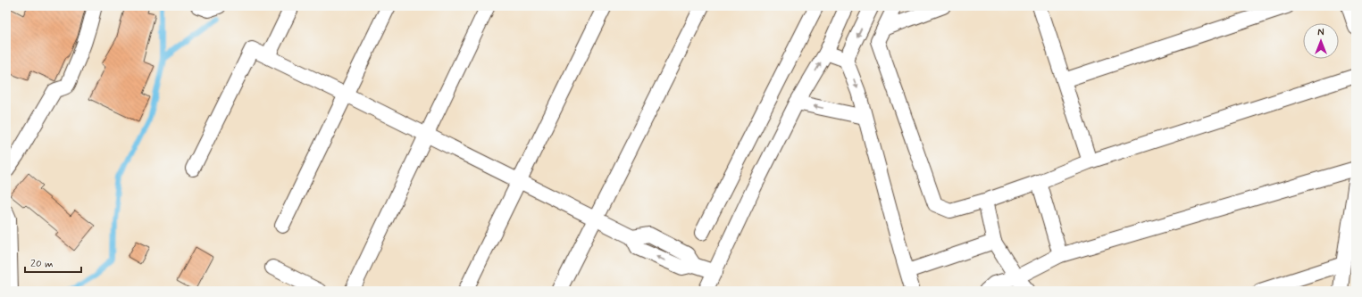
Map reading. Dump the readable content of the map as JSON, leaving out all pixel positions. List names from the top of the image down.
{
  "scale_bar": "20 m",
  "north": "top"
}
